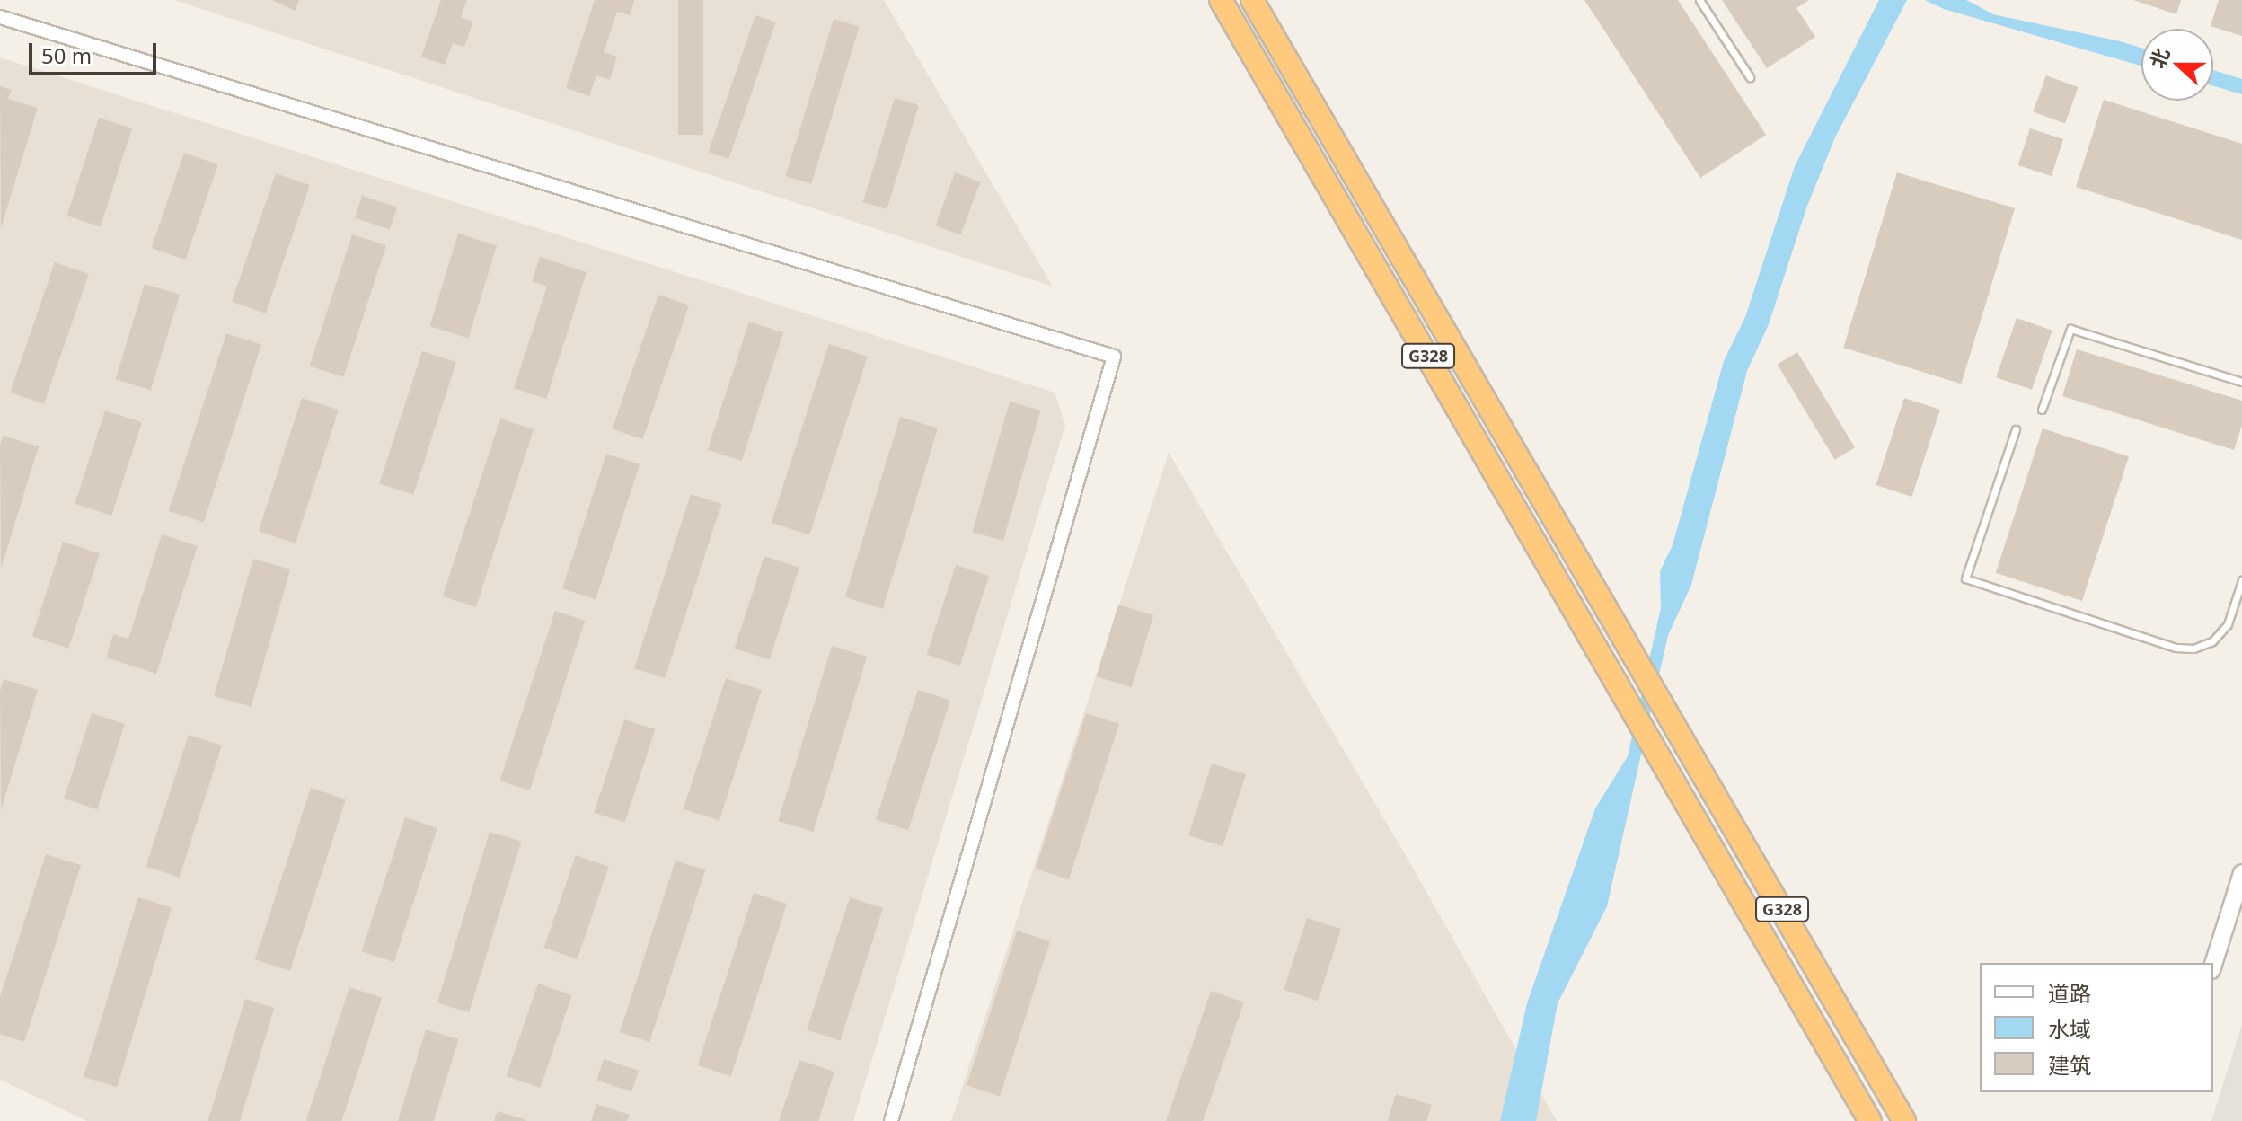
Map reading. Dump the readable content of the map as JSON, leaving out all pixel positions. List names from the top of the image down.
{
  "streets": {
    "highway": ["G328"]
  },
  "legend": ["道路", "水域", "建筑"],
  "scale_bar": "50 m",
  "north": "left"
}
